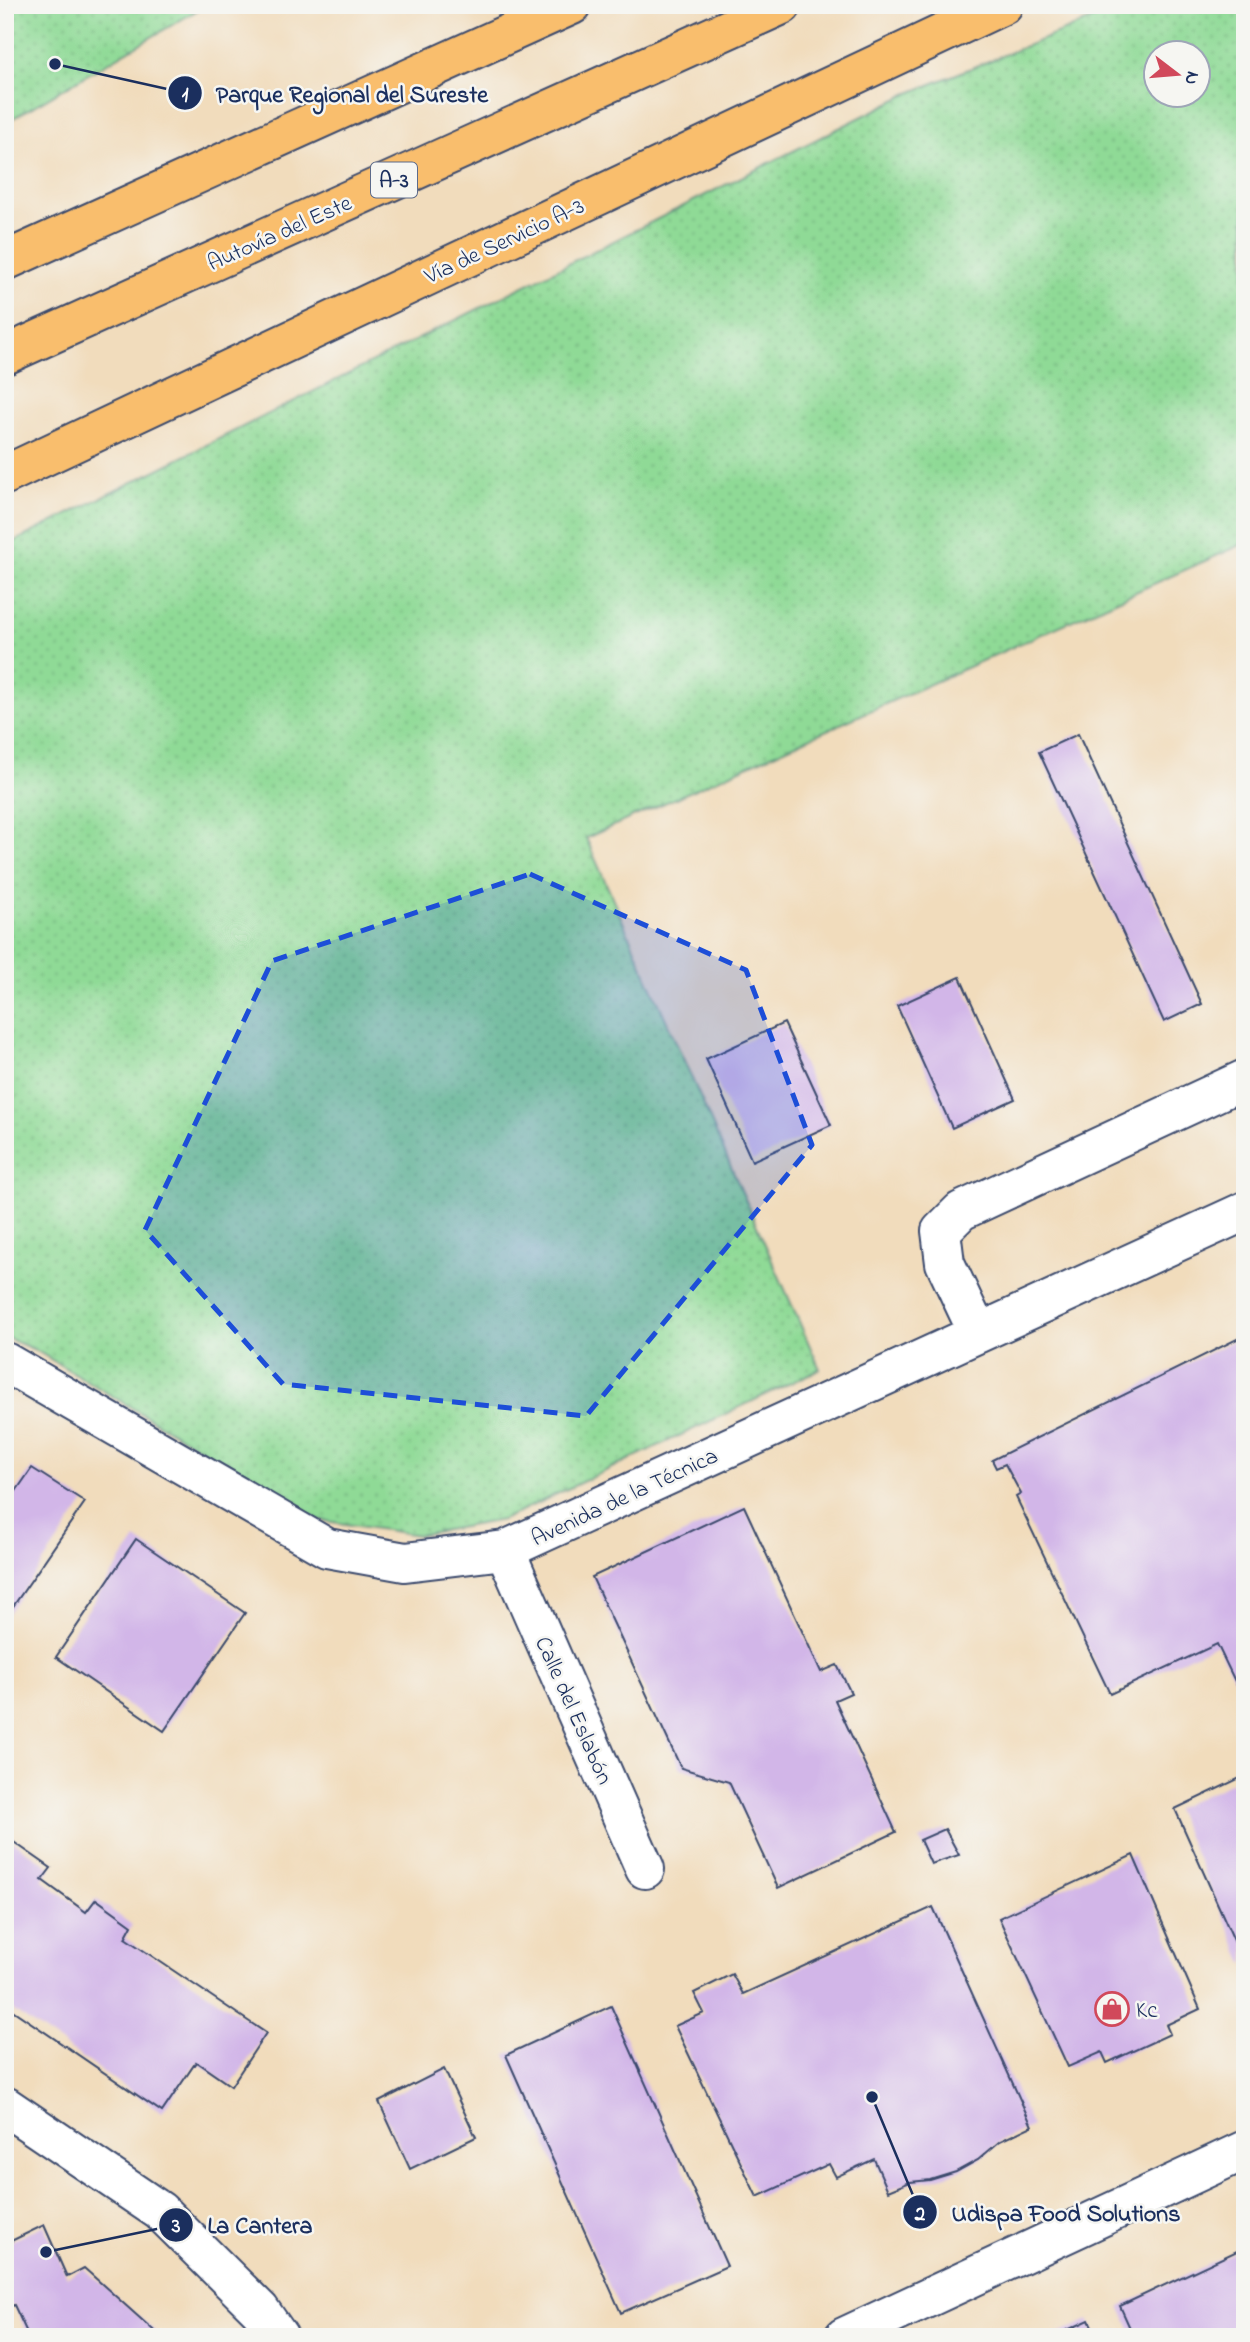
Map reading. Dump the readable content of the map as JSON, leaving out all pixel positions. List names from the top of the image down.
{
  "streets": {
    "main road": ["A-3", "Autovía del Este", "Vía de Servicio A-3"],
    "street": ["Avenida de la Técnica", "Calle del Eslabón"]
  },
  "crossings": [
    ["Avenida de la Técnica", "Calle del Eslabón"]
  ],
  "places": {
    "other": ["Parque Regional del Sureste", "Udispa Food Solutions", "La Cantera"],
    "shop": ["Kc"]
  },
  "north": "right"
}
